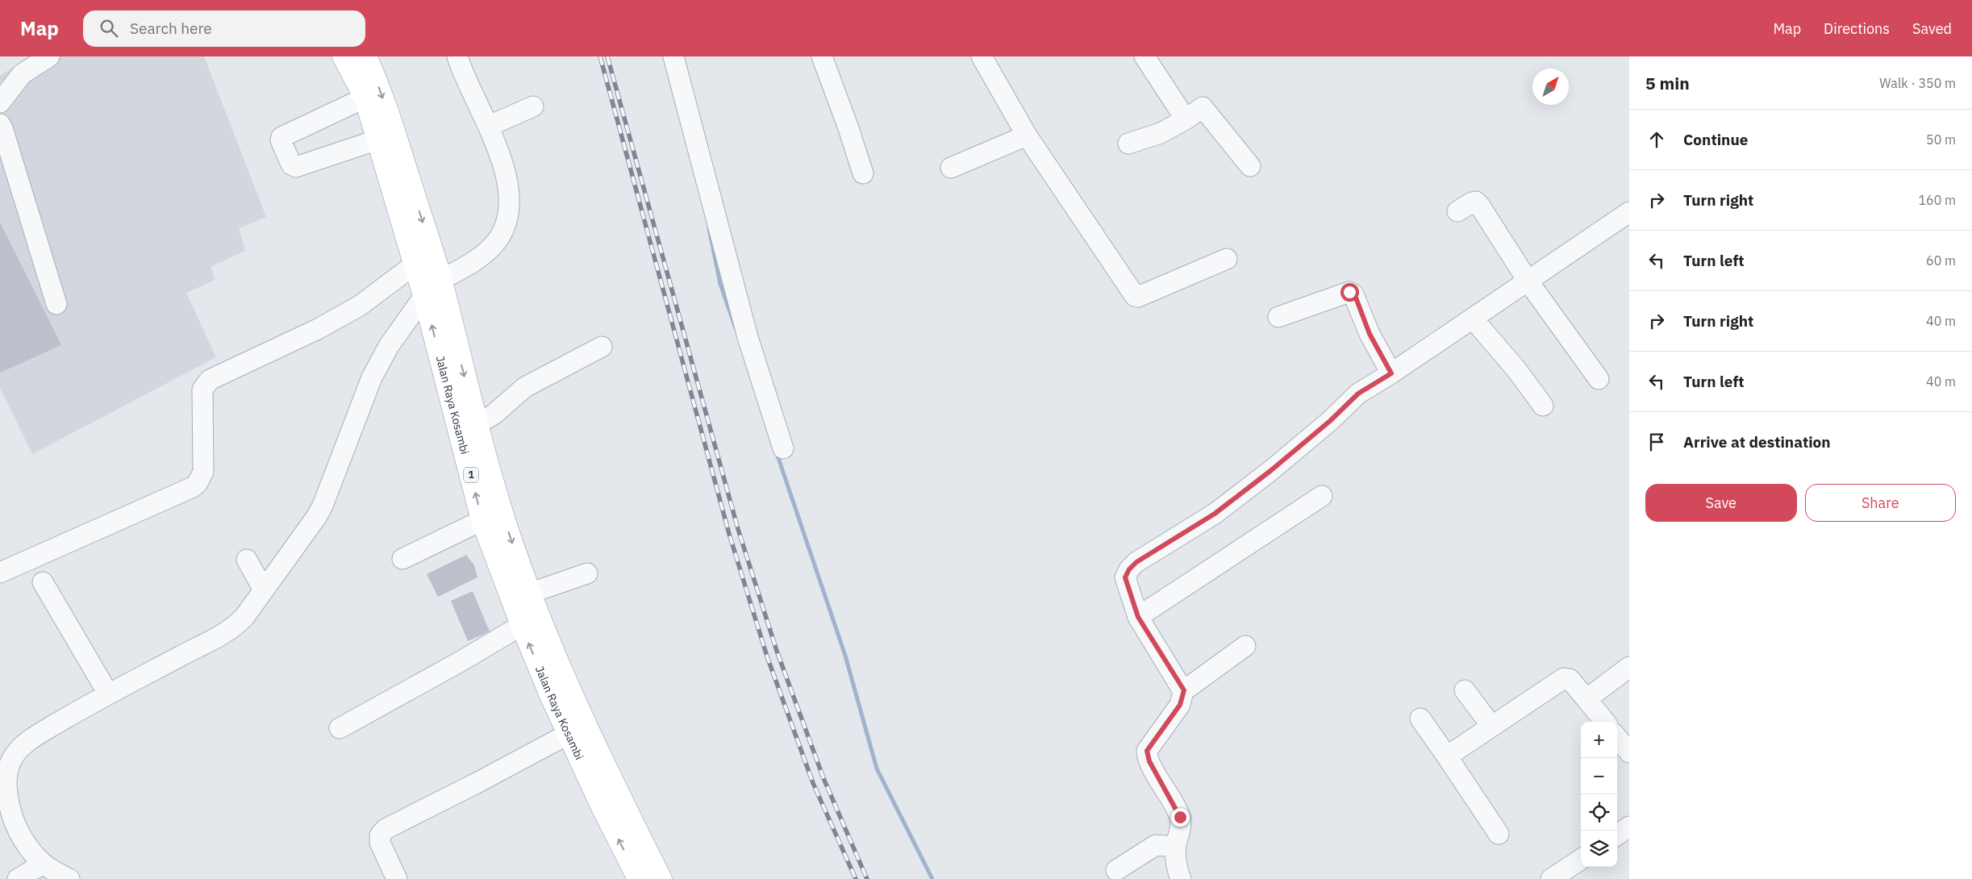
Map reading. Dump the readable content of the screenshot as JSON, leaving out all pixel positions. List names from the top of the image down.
{
  "streets": {
    "highway": ["Jalan Raya Kosambi", "1"]
  },
  "north": "top right",
  "page": {
    "header": "Map",
    "search": "Search here",
    "nav": ["Map", "Directions", "Saved"],
    "heading": ["5 min", "Walk · 350 m"],
    "list": [
      ["Continue", "50 m"],
      ["Turn right", "160 m"],
      ["Turn left", "60 m"],
      ["Turn right", "40 m"],
      ["Turn left", "40 m"],
      "Arrive at destination"
    ],
    "buttons": ["Save", "Share"],
    "map_buttons": ["+", "−"]
  }
}
